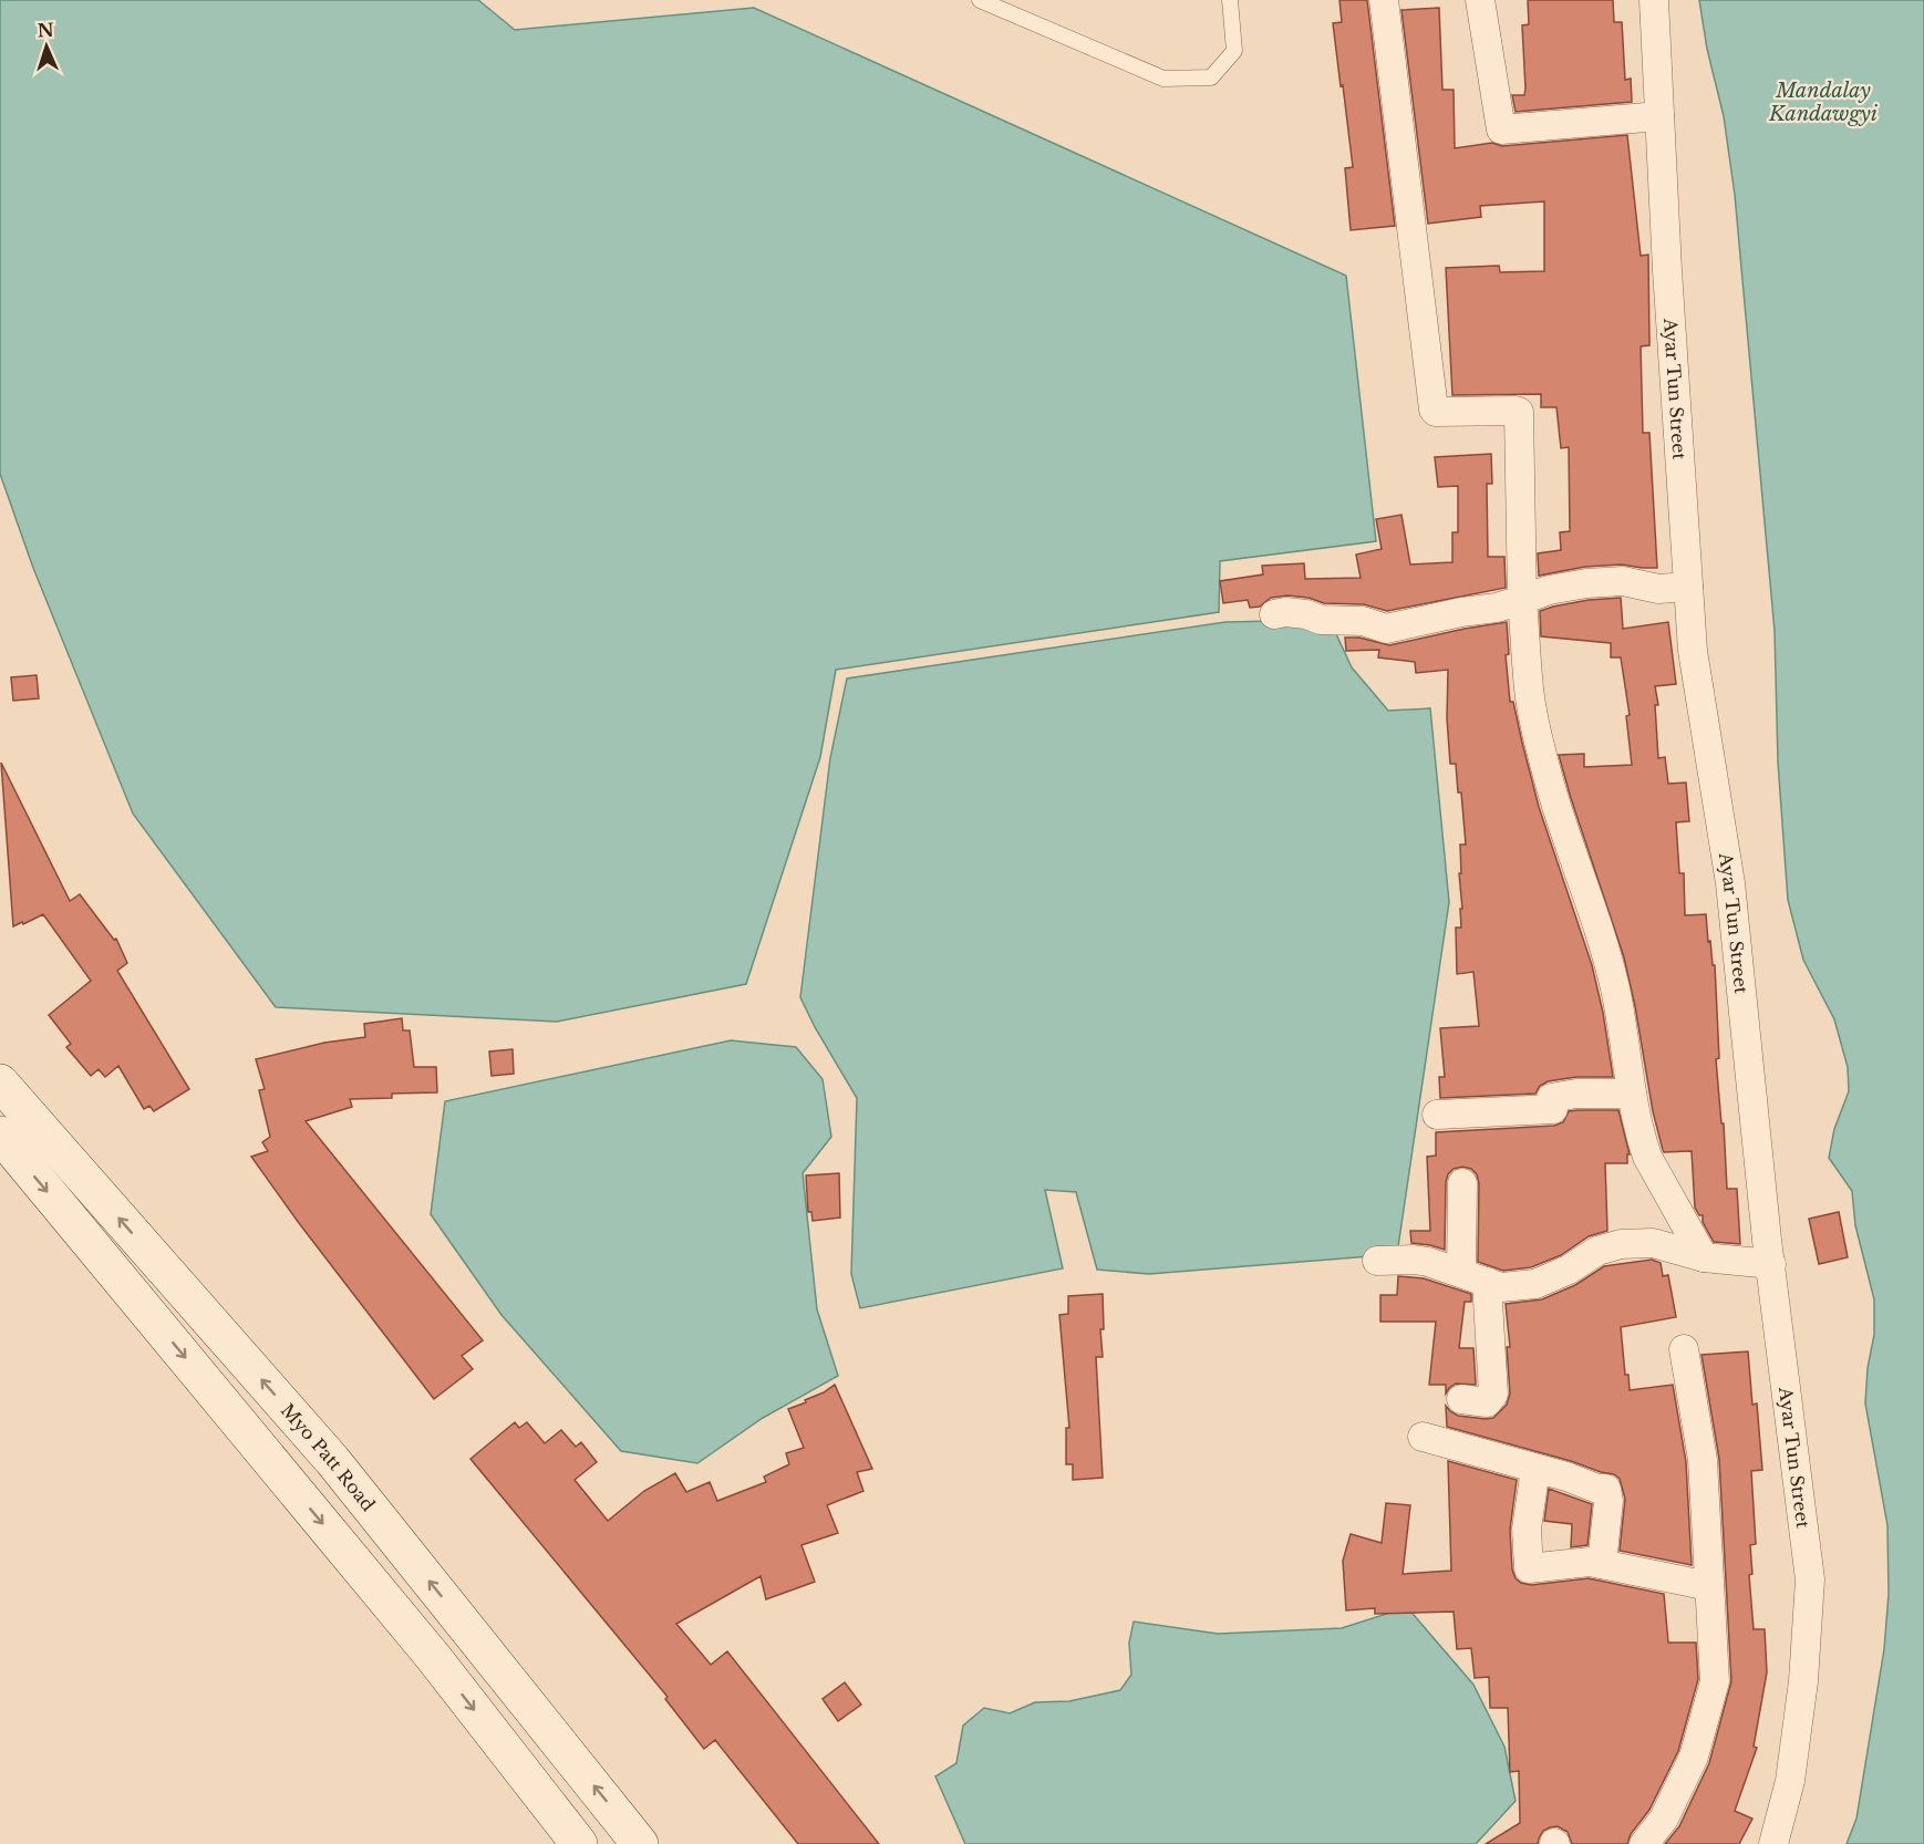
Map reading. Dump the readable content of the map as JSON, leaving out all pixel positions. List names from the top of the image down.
{
  "streets": {
    "main road": ["Myo Patt Road"],
    "street": ["Ayar Tun Street"]
  },
  "water": ["Mandalay Kandawgyi"],
  "north": "top"
}
